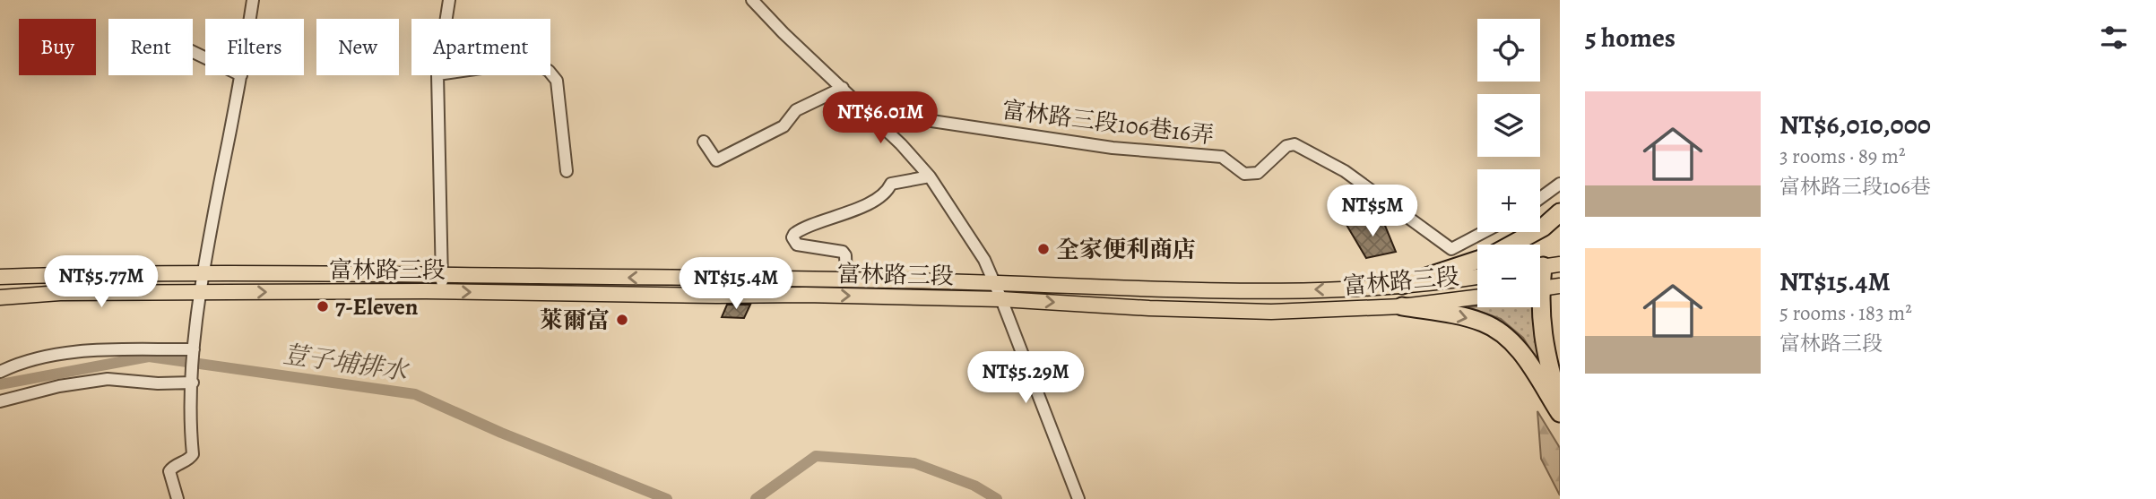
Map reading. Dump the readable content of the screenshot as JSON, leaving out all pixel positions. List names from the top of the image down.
{
  "streets": {
    "main road": ["富林路三段"],
    "street": ["富林路三段106巷16弄"]
  },
  "water": ["荳子埔排水"],
  "places": ["全家便利商店", "7-Eleven", "萊爾富"],
  "page": {
    "heading": "5 homes",
    "map_buttons": ["+", "−"],
    "chip": [
      "Buy",
      "Rent",
      "Filters",
      "New",
      "Apartment"
    ],
    "list": [
      {
        "name": "NT$6,010,000",
        "note": "3 rooms · 89 m² · 富林路三段106巷"
      },
      {
        "name": "NT$15.4M",
        "note": "5 rooms · 183 m² · 富林路三段"
      }
    ],
    "price": [
      "NT$6.01M",
      "NT$5M",
      "NT$5.77M",
      "NT$15.4M",
      "NT$5.29M"
    ]
  }
}
